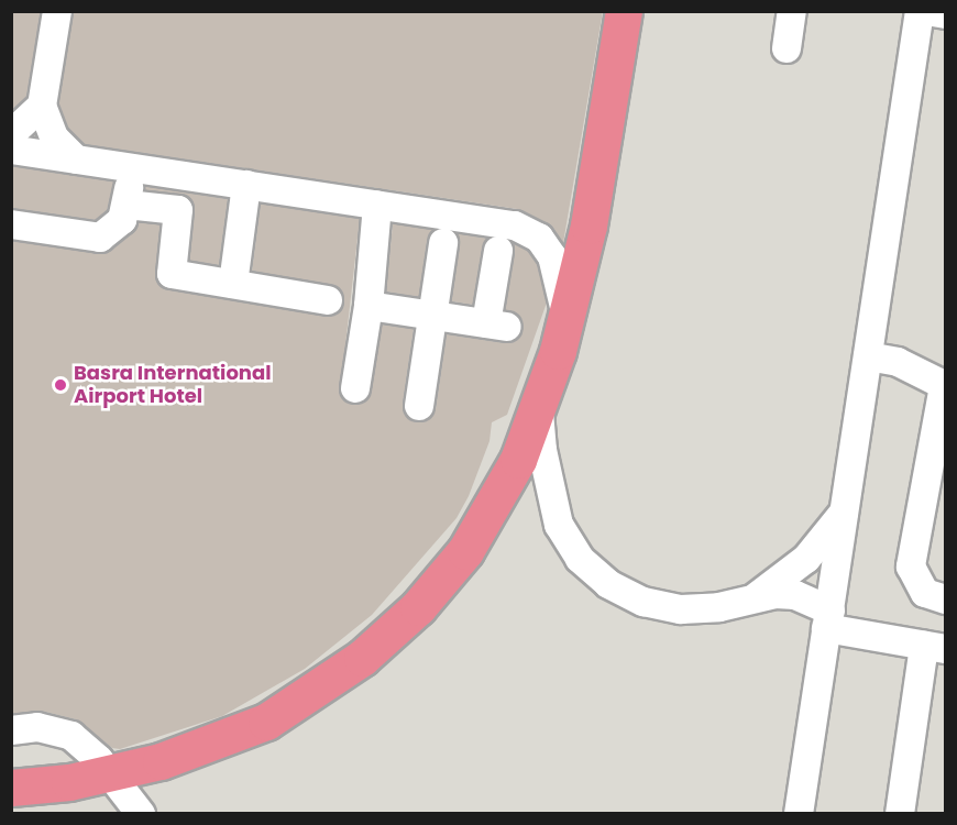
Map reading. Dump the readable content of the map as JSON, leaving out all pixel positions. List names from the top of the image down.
{
  "places": ["Basra International Airport Hotel"]
}
